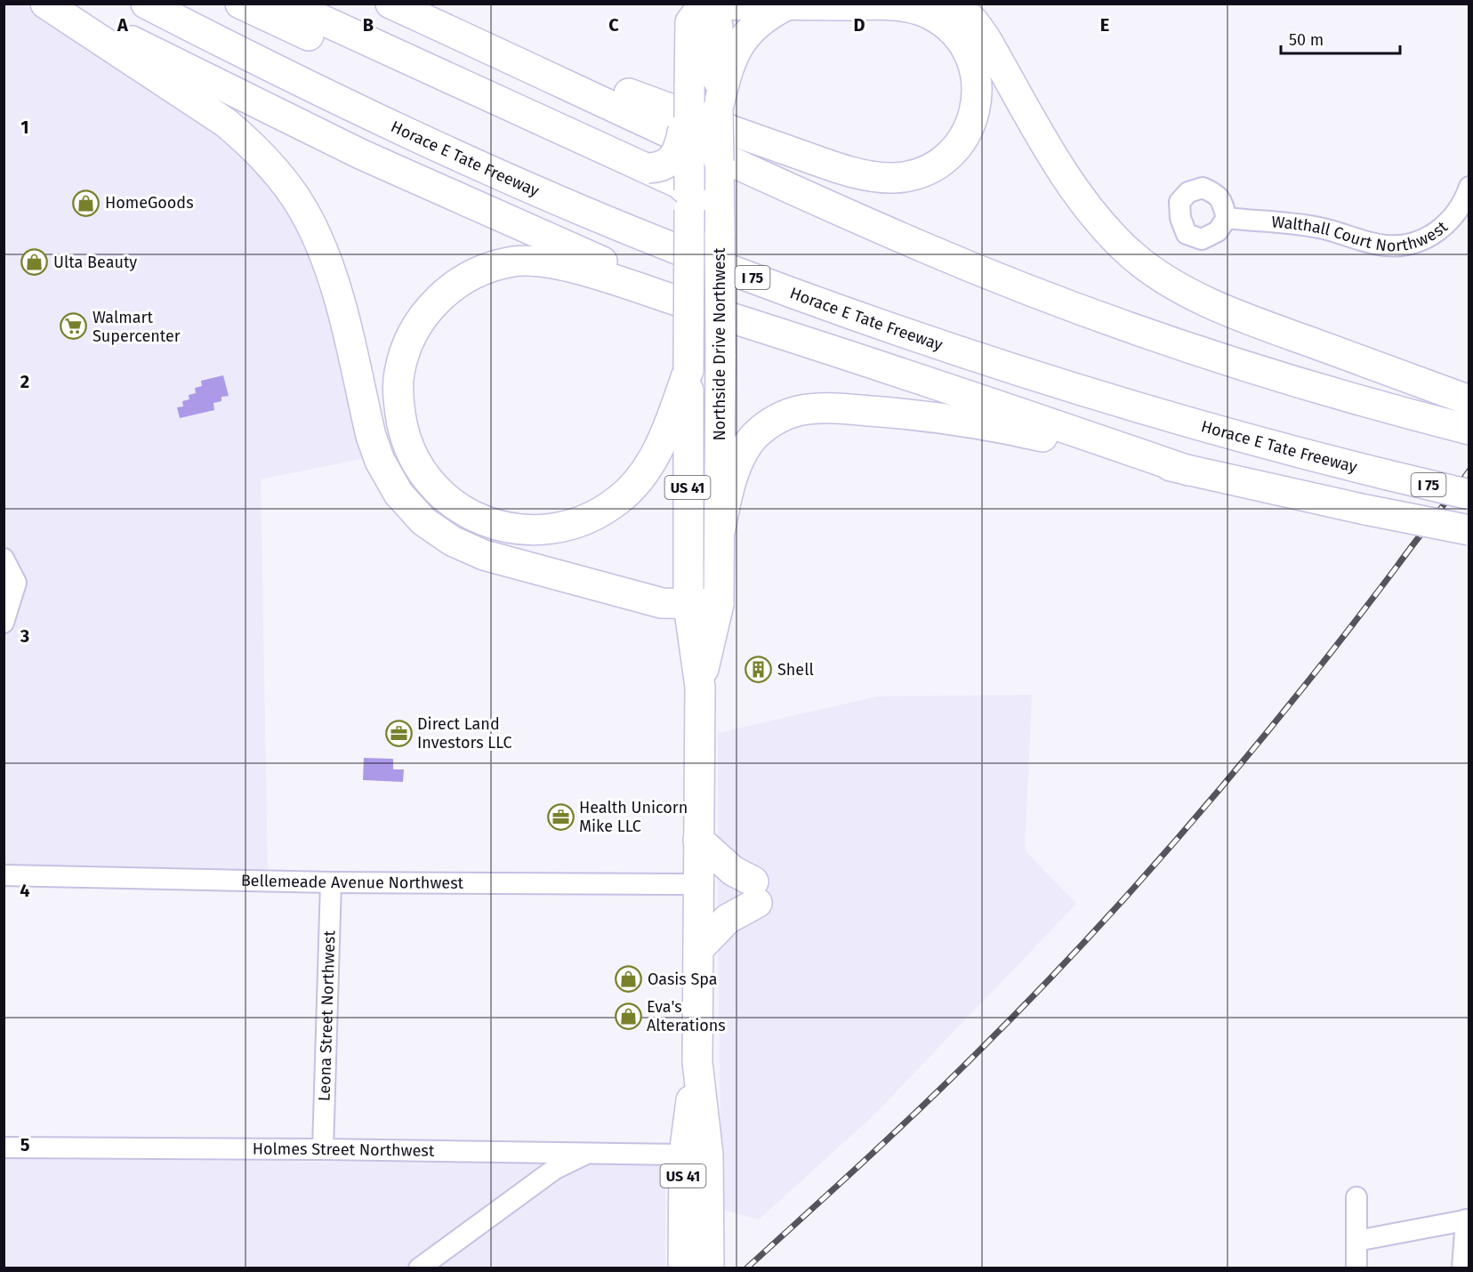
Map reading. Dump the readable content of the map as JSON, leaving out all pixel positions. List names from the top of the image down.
{
  "streets": {
    "highway": [
      "Horace E Tate Freeway",
      "I 75",
      "Northside Drive Northwest",
      "US 41"
    ],
    "street": [
      "Walthall Court Northwest",
      "Bellemeade Avenue Northwest",
      "Leona Street Northwest",
      "Holmes Street Northwest"
    ]
  },
  "crossings": [
    ["Northside Drive Northwest", "Bellemeade Avenue Northwest"],
    ["Northside Drive Northwest", "Holmes Street Northwest"],
    ["Bellemeade Avenue Northwest", "Leona Street Northwest"],
    ["Leona Street Northwest", "Holmes Street Northwest"]
  ],
  "places": {
    "shop": [
      "HomeGoods",
      "Ulta Beauty",
      "Oasis Spa",
      "Eva's Alterations"
    ],
    "supermarket": ["Walmart Supercenter"],
    "building": ["Shell"],
    "office": ["Direct Land Investors LLC", "Health Unicorn Mike LLC"]
  },
  "scale_bar": "50 m",
  "grid": {
    "columns": [
      "A",
      "B",
      "C",
      "D",
      "E"
    ],
    "rows": [
      "1",
      "2",
      "3",
      "4",
      "5"
    ]
  }
}
